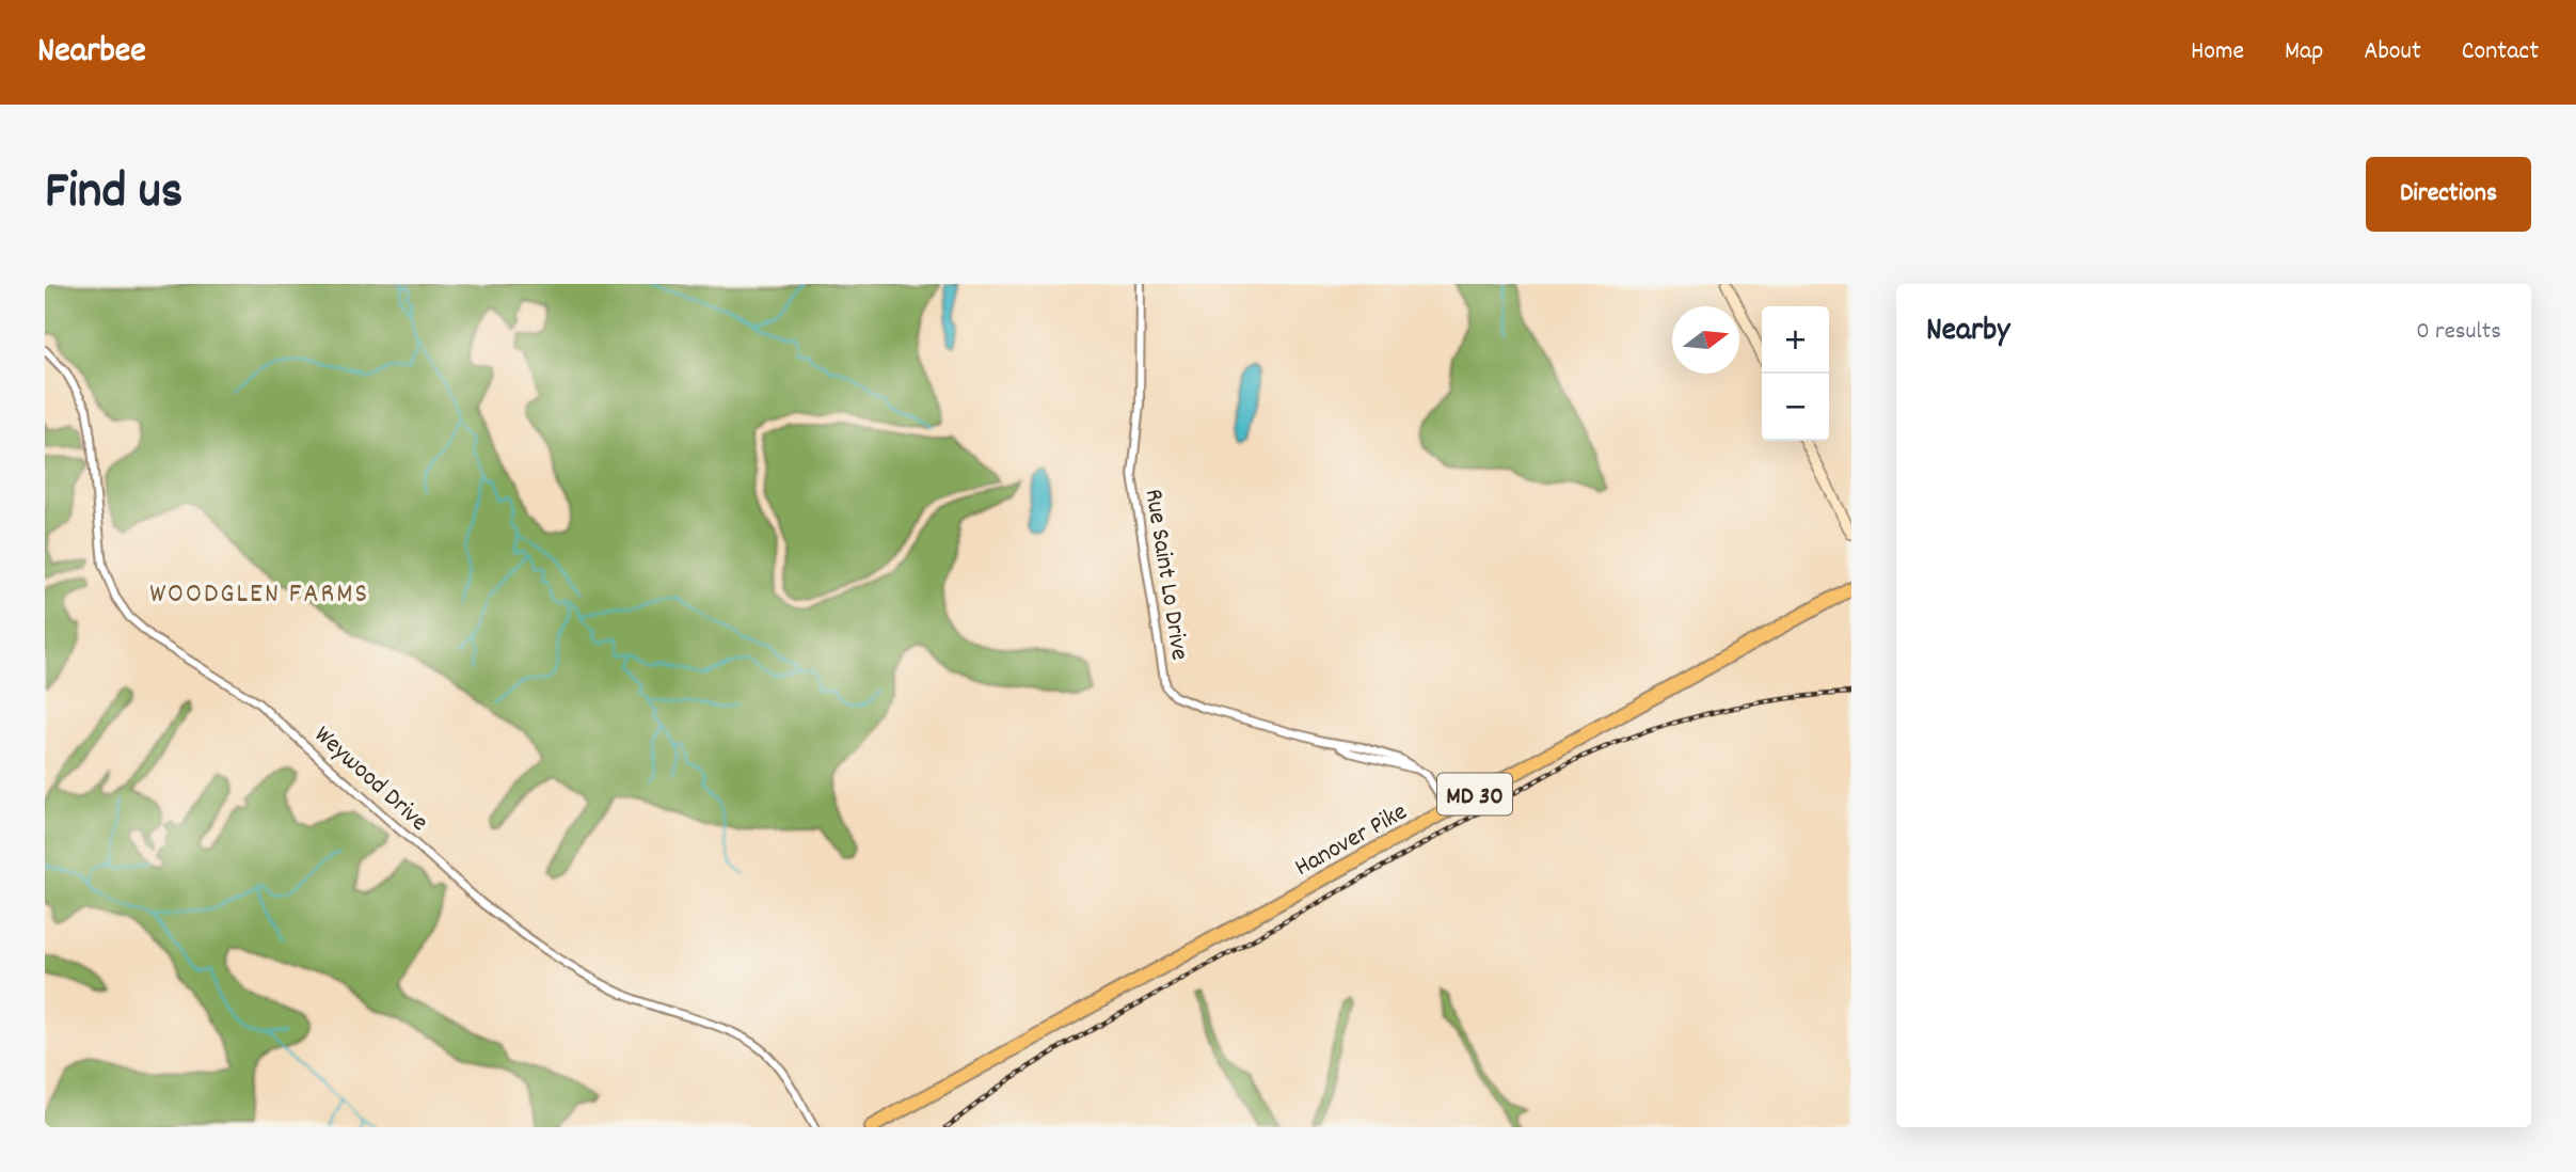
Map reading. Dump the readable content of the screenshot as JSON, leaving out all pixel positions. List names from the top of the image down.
{
  "streets": {
    "highway": ["MD 30", "Hanover Pike"],
    "street": ["Rue Saint Lo Drive", "Weywood Drive"]
  },
  "crossings": [
    ["Rue Saint Lo Drive", "Hanover Pike"]
  ],
  "districts": ["WOODGLEN FARMS"],
  "north": "right",
  "page": {
    "header": "Nearbee",
    "nav": [
      "Home",
      "Map",
      "About",
      "Contact"
    ],
    "title": "Find us",
    "buttons": "Directions",
    "heading": ["Nearby", "0 results"],
    "map_buttons": ["+", "−"]
  }
}
